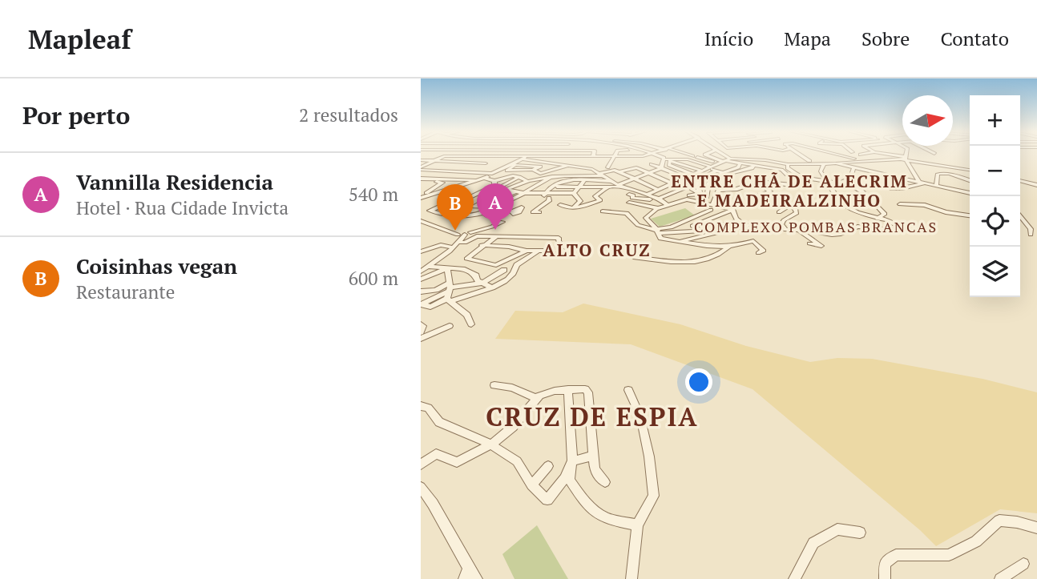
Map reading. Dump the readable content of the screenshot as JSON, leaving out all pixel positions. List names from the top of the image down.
{
  "districts": [
    "ENTRE CHÃ DE ALECRIM E MADEIRALZINHO",
    "COMPLEXO POMBAS BRANCAS",
    "ALTO CRUZ",
    "CRUZ DE ESPIA"
  ],
  "north": "right",
  "page": {
    "header": "Mapleaf",
    "nav": [
      "Início",
      "Mapa",
      "Sobre",
      "Contato"
    ],
    "heading": ["Por perto", "2 resultados"],
    "map_buttons": ["+", "−"],
    "list": [
      {
        "mark": "A",
        "name": "Vannilla Residencia",
        "note": "Hotel · Rua Cidade Invicta",
        "value": "540 m"
      },
      {
        "mark": "B",
        "name": "Coisinhas vegan",
        "note": "Restaurante",
        "value": "600 m"
      }
    ],
    "pins": ["A", "B"]
  }
}
